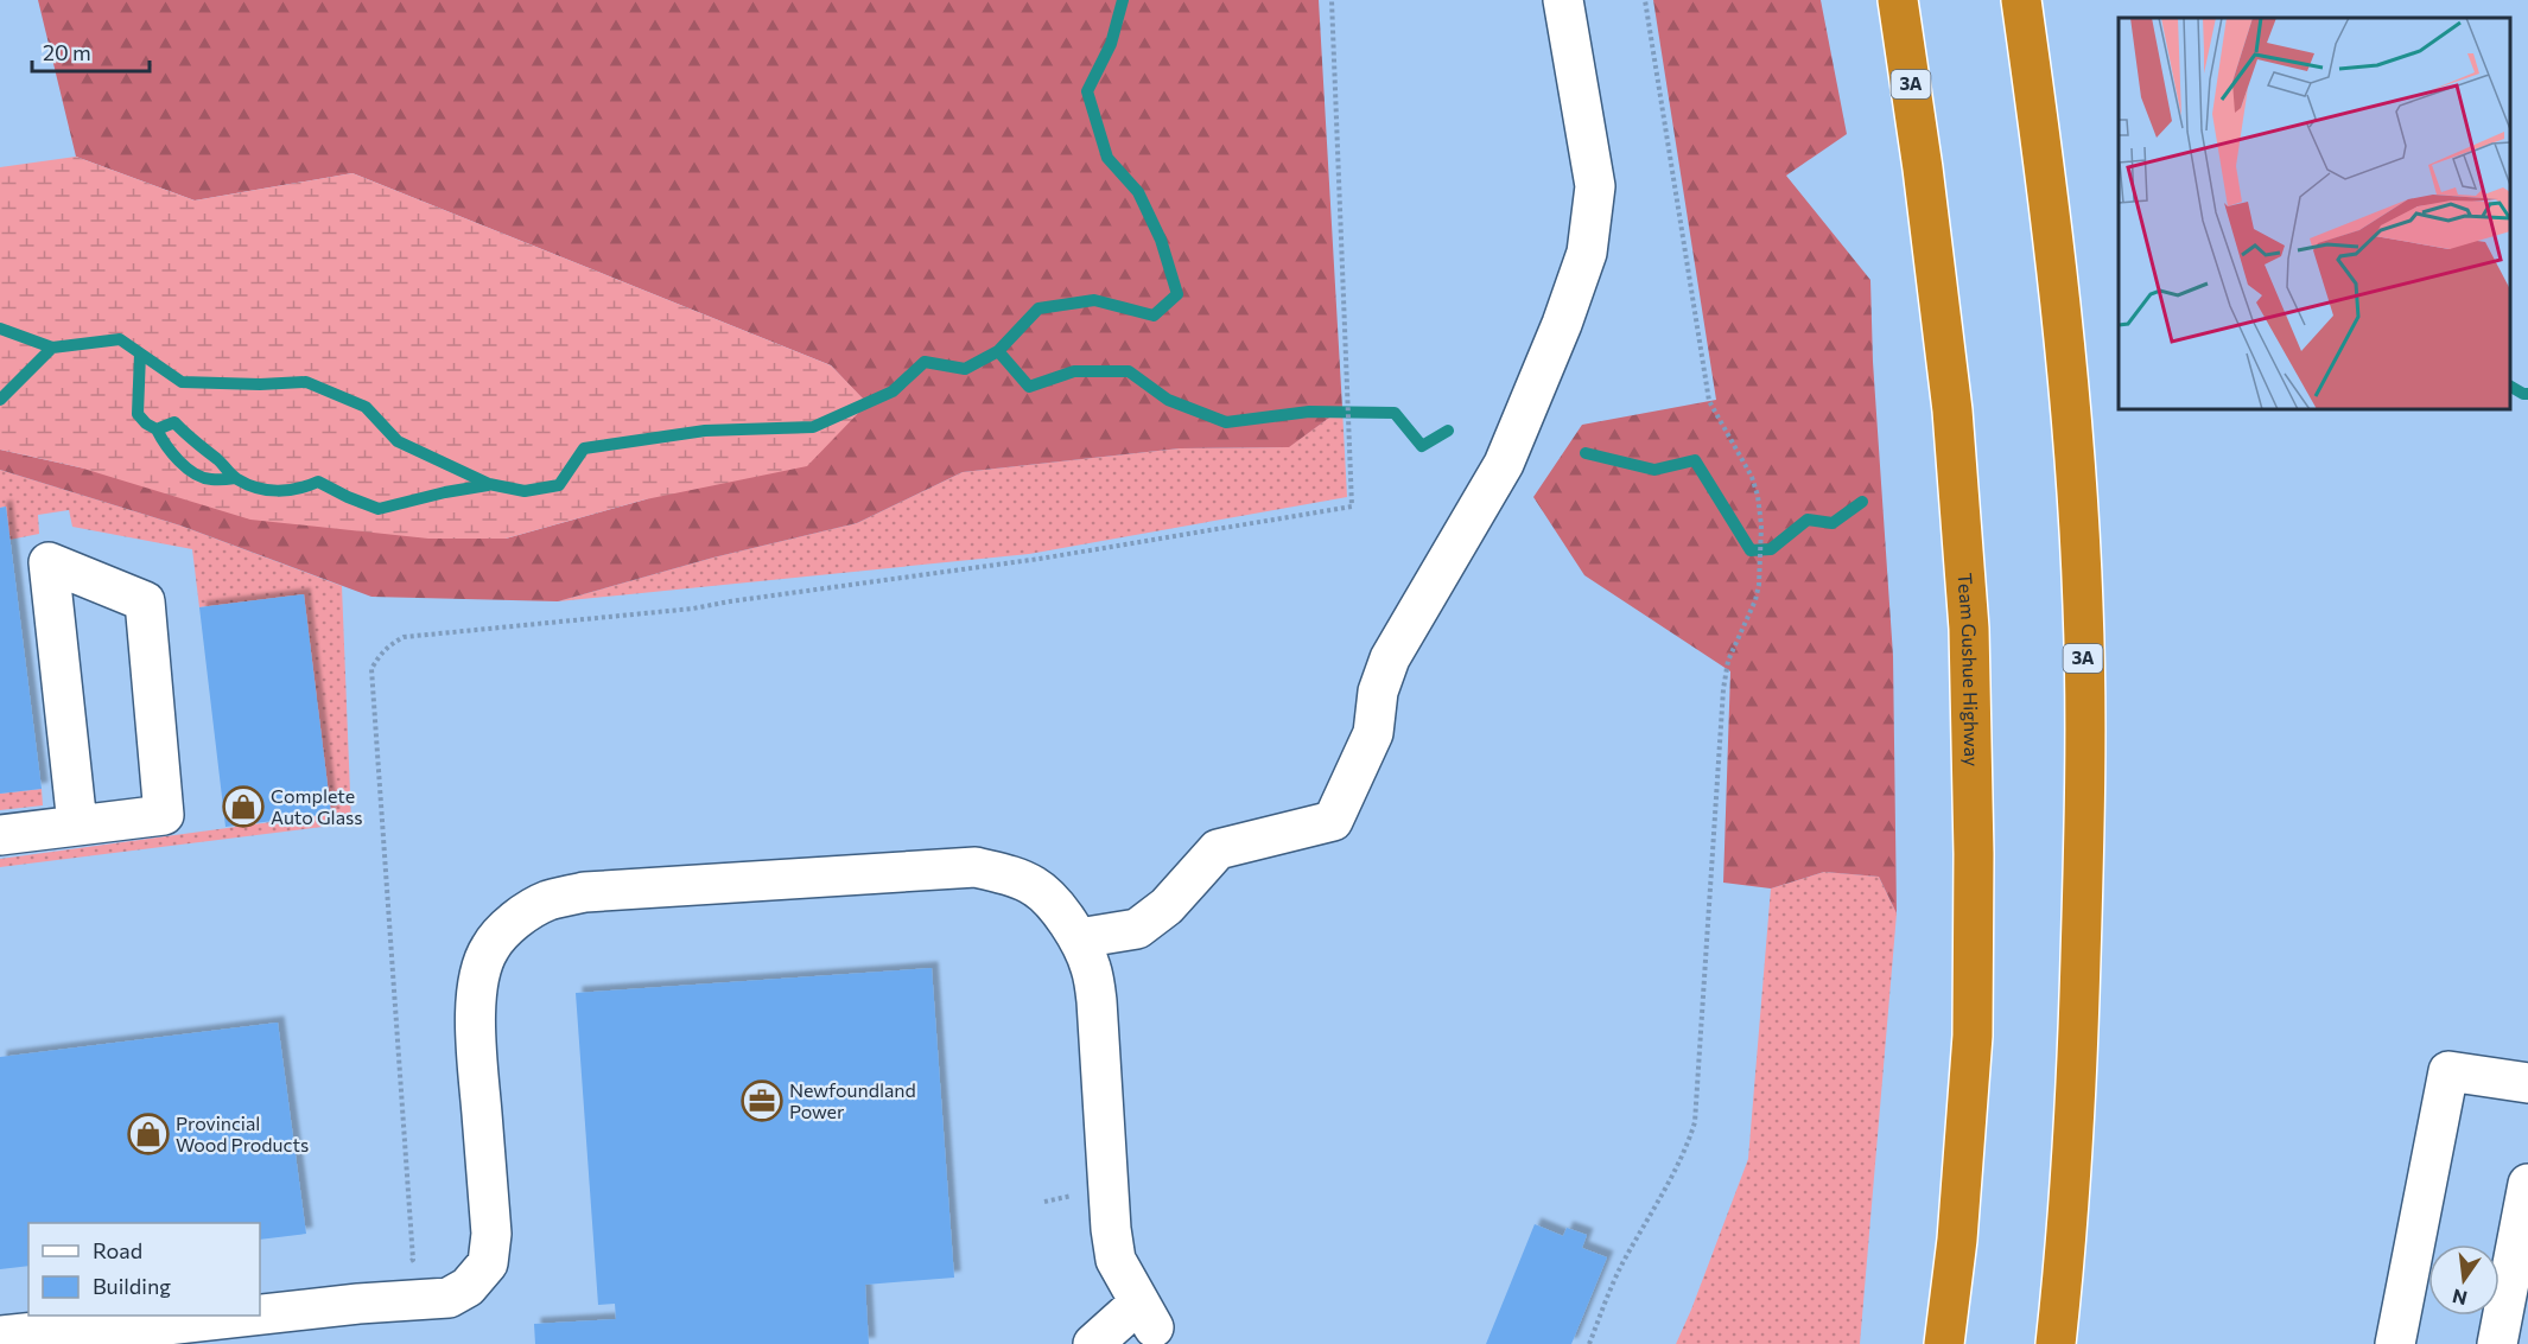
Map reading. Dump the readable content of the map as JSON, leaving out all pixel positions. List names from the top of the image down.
{
  "streets": {
    "highway": ["3A", "Team Gushue Highway"]
  },
  "places": {
    "shop": ["Complete Auto Glass", "Provincial Wood Products"],
    "office": ["Newfoundland Power"]
  },
  "legend": ["Road", "Building"],
  "scale_bar": "20 m",
  "north": "bottom"
}
